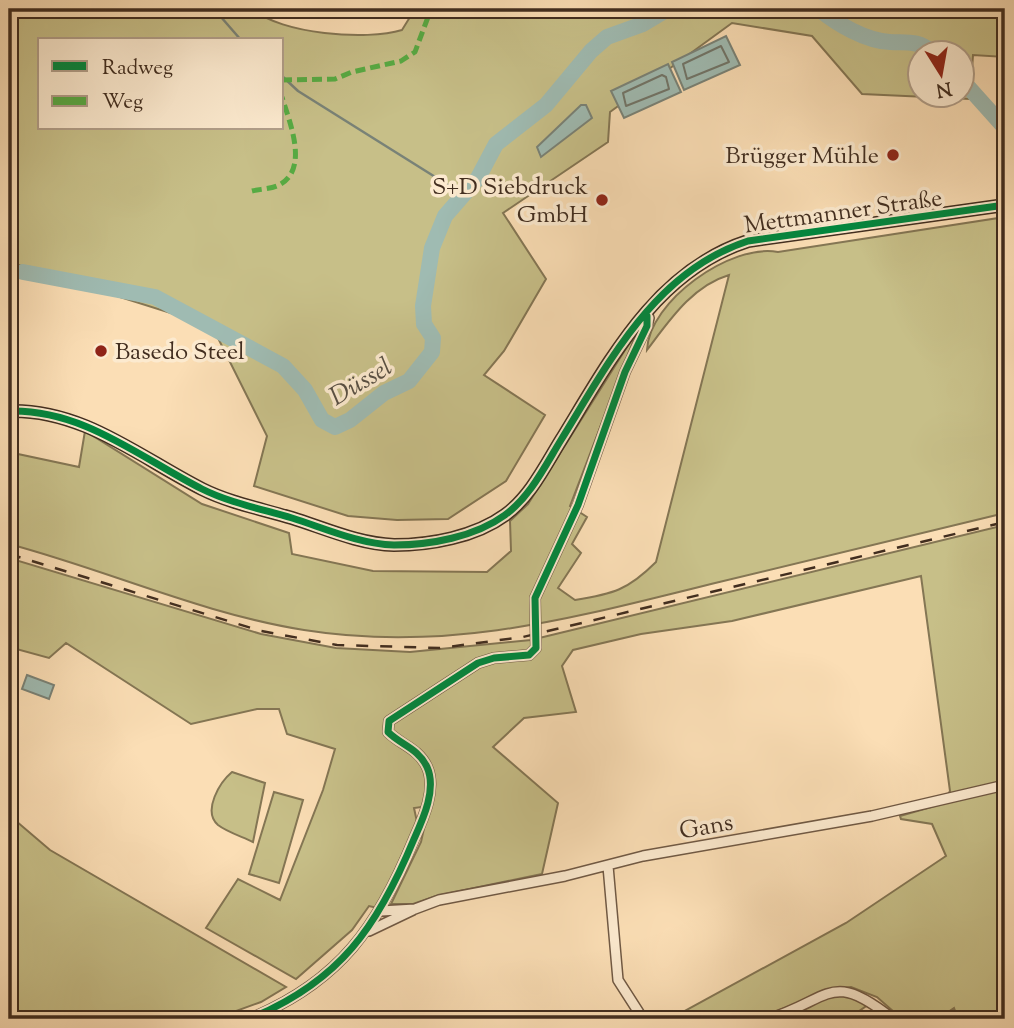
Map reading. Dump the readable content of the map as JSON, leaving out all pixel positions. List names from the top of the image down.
{
  "streets": {
    "main road": ["Mettmanner Straße"],
    "street": ["Gans"]
  },
  "water": ["Düssel"],
  "places": ["Brügger Mühle", "S+D Siebdruck GmbH", "Basedo Steel"],
  "legend": ["Radweg", "Weg"],
  "north": "bottom"
}
